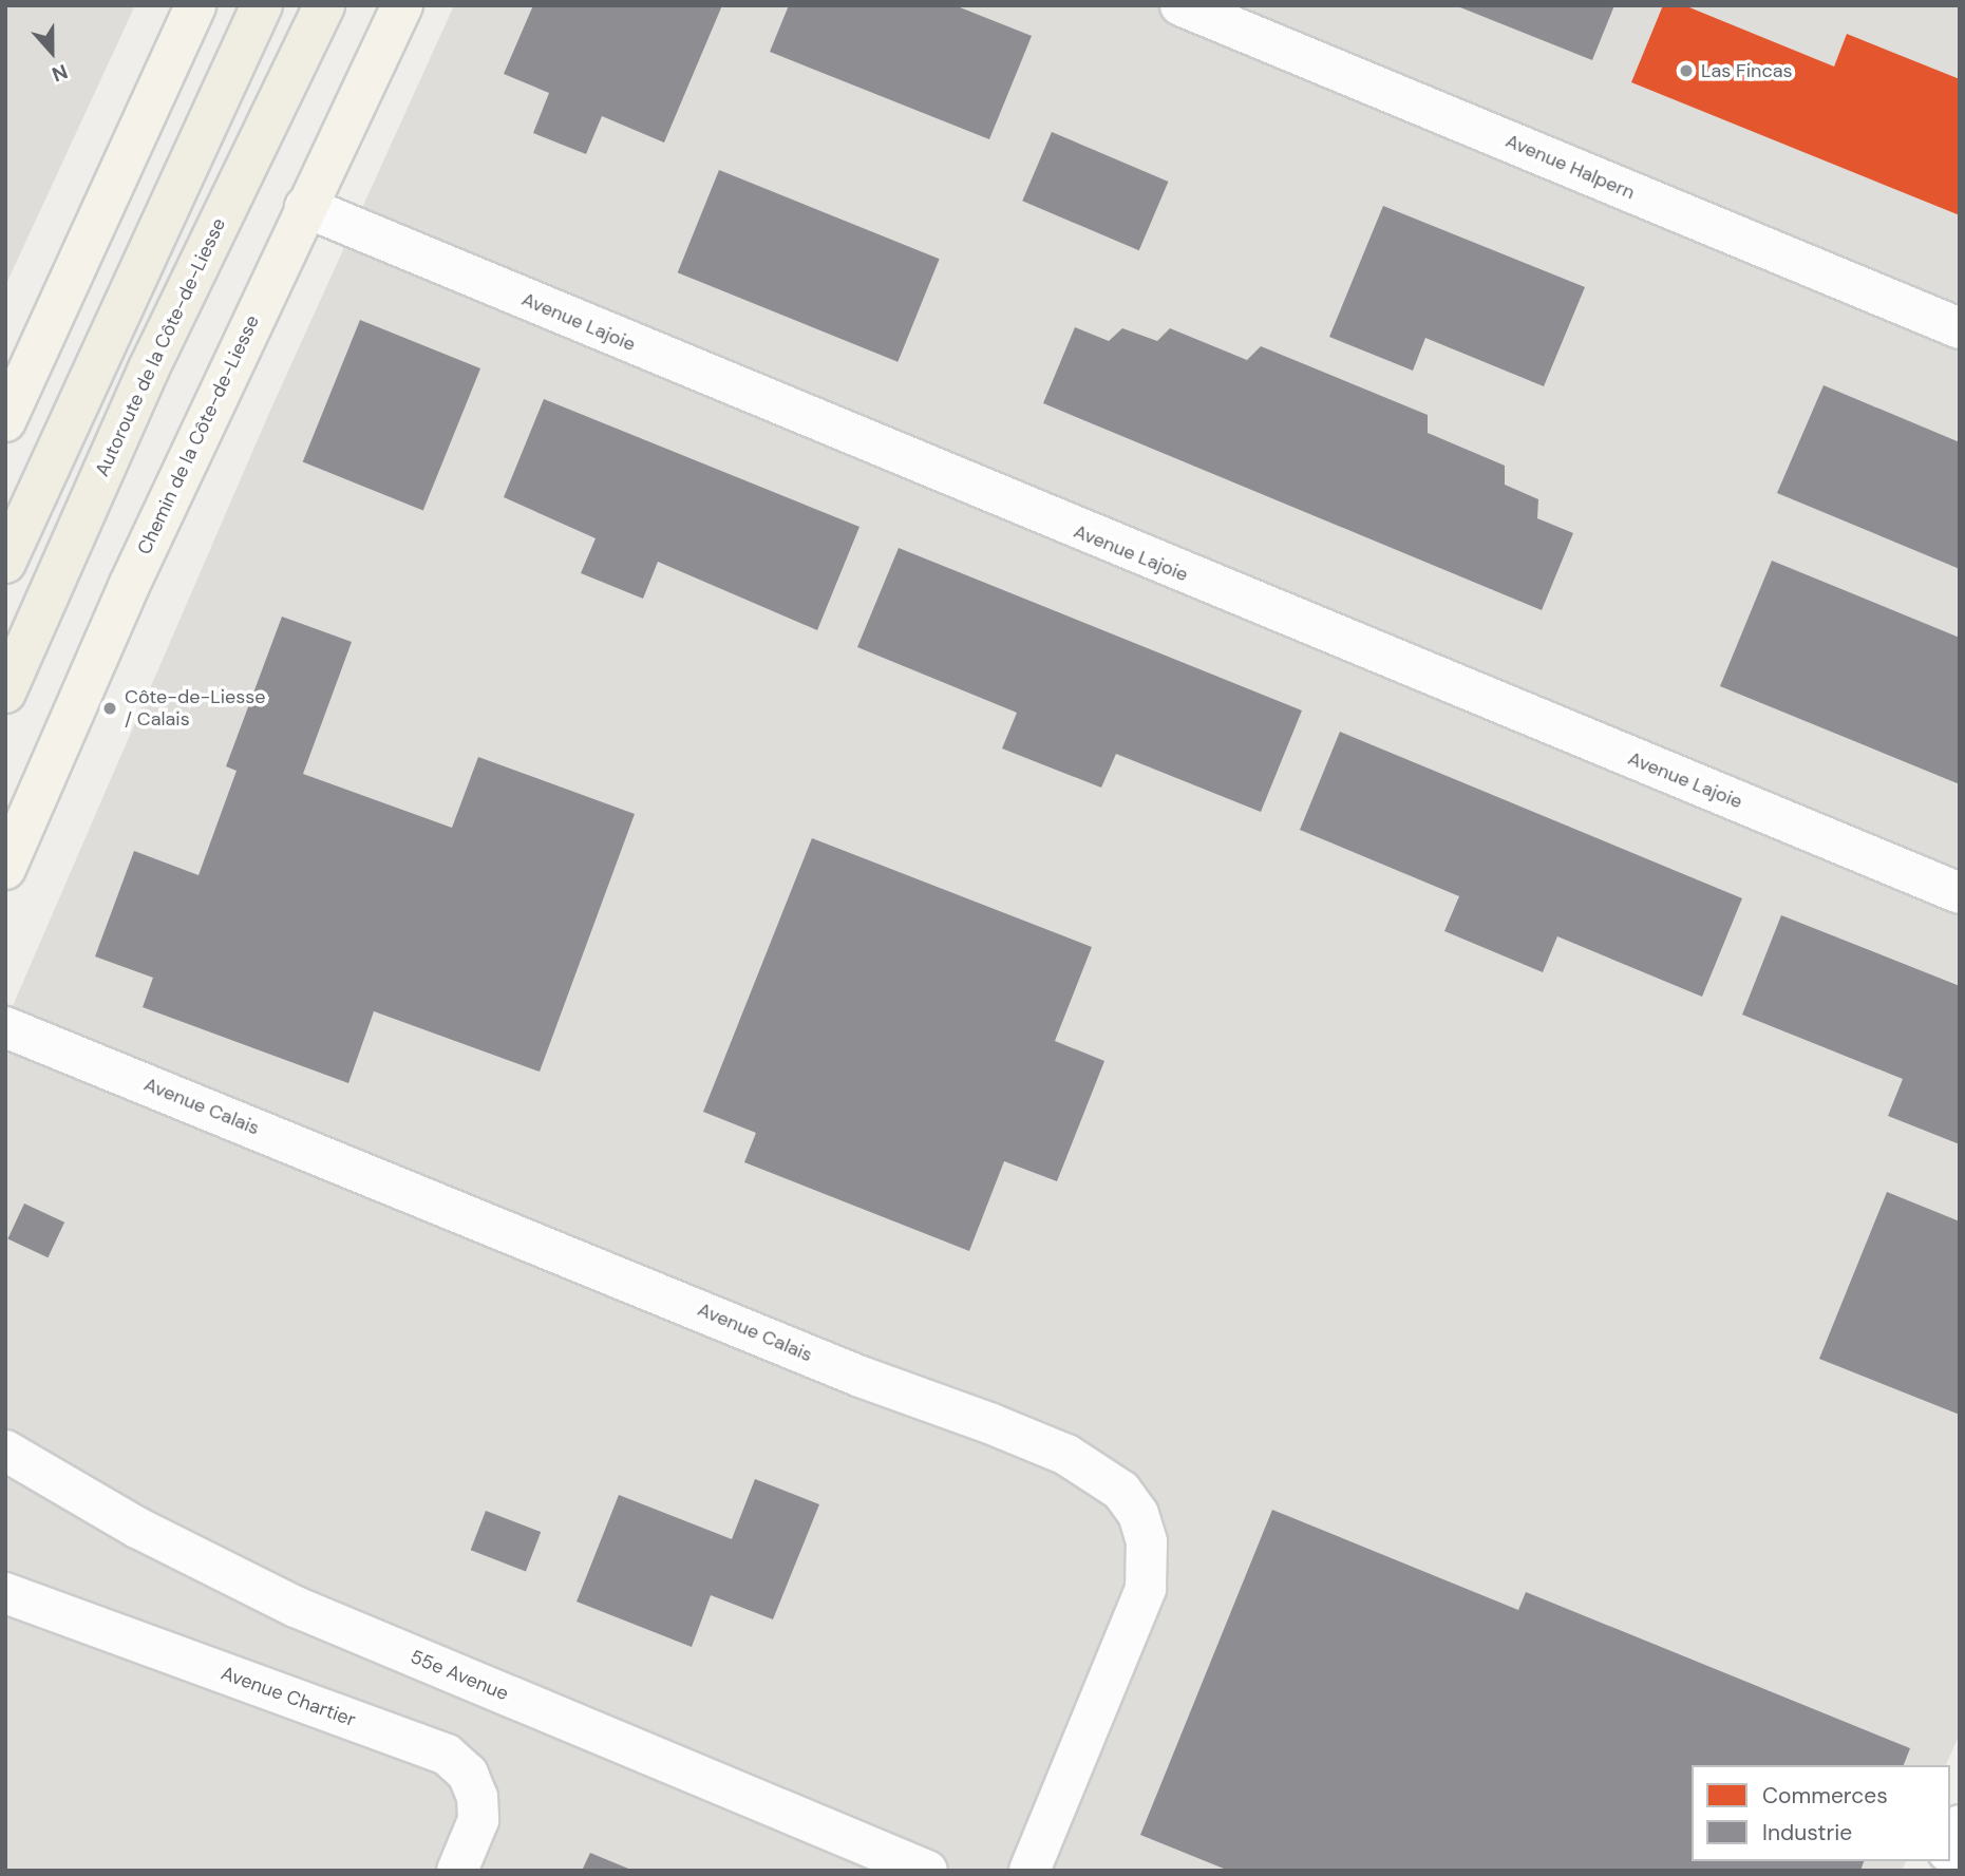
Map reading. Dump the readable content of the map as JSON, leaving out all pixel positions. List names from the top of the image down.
{
  "streets": {
    "highway": ["Autoroute de la Côte-de-Liesse"],
    "main road": ["Chemin de la Côte-de-Liesse"],
    "street": [
      "Avenue Halpern",
      "Avenue Lajoie",
      "Avenue Calais",
      "55e Avenue",
      "Avenue Chartier"
    ]
  },
  "crossings": [
    ["Avenue Lajoie", "Chemin de la Côte-de-Liesse"]
  ],
  "places": ["Las Fincas", "Côte-de-Liesse / Calais"],
  "legend": ["Commerces", "Industrie"],
  "north": "bottom"
}
